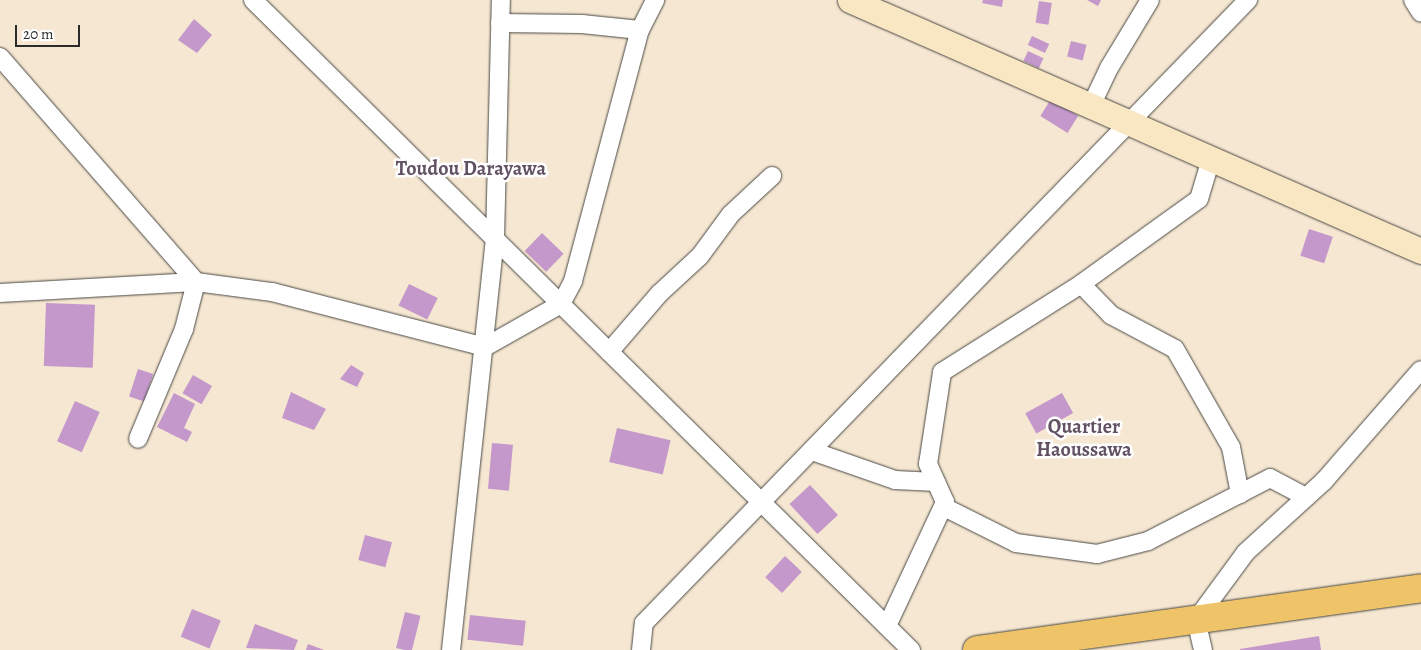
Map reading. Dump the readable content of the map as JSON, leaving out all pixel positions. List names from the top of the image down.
{
  "districts": ["Toudou Darayawa", "Quartier Haoussawa"],
  "scale_bar": "20 m"
}
